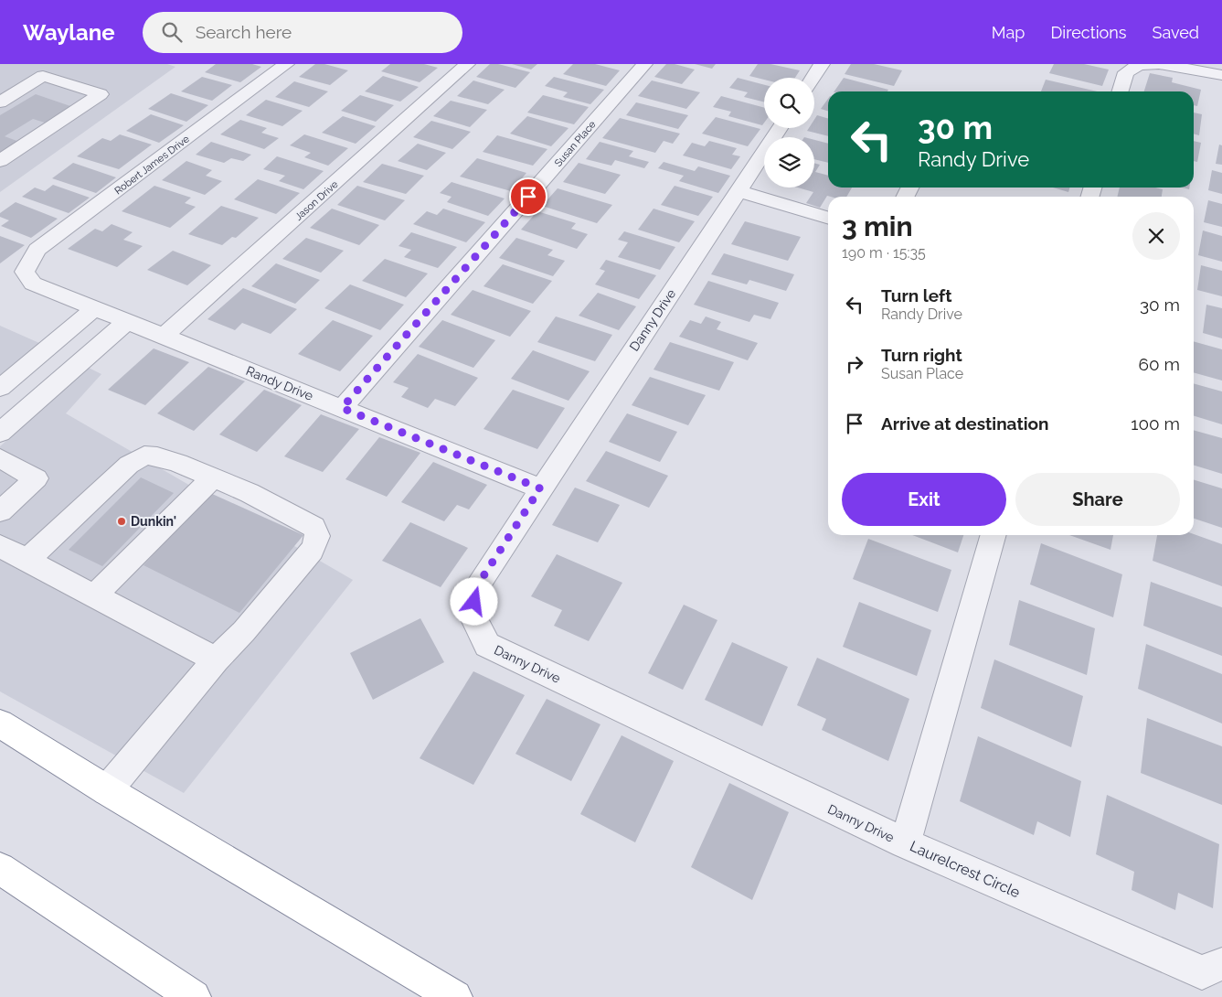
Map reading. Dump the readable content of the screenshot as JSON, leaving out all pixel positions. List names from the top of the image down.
{
  "streets": {
    "street": [
      "Susan Place",
      "Robert James Drive",
      "Jason Drive",
      "Danny Drive",
      "Randy Drive",
      "Laurelcrest Circle"
    ]
  },
  "crossings": [
    ["Susan Place", "Randy Drive"],
    ["Robert James Drive", "Randy Drive"],
    ["Jason Drive", "Randy Drive"],
    ["Danny Drive", "Randy Drive"],
    ["Danny Drive", "Laurelcrest Circle"]
  ],
  "places": ["Dunkin'"],
  "page": {
    "header": "Waylane",
    "search": "Search here",
    "nav": ["Map", "Directions", "Saved"],
    "turn": ["30 m", "Randy Drive"],
    "heading": ["3 min", "190 m · 15:35"],
    "list": [
      {
        "name": "Turn left",
        "note": "Randy Drive",
        "value": "30 m"
      },
      {
        "name": "Turn right",
        "note": "Susan Place",
        "value": "60 m"
      },
      {
        "name": "Arrive at destination",
        "value": "100 m"
      }
    ],
    "buttons": ["Exit", "Share"]
  }
}
